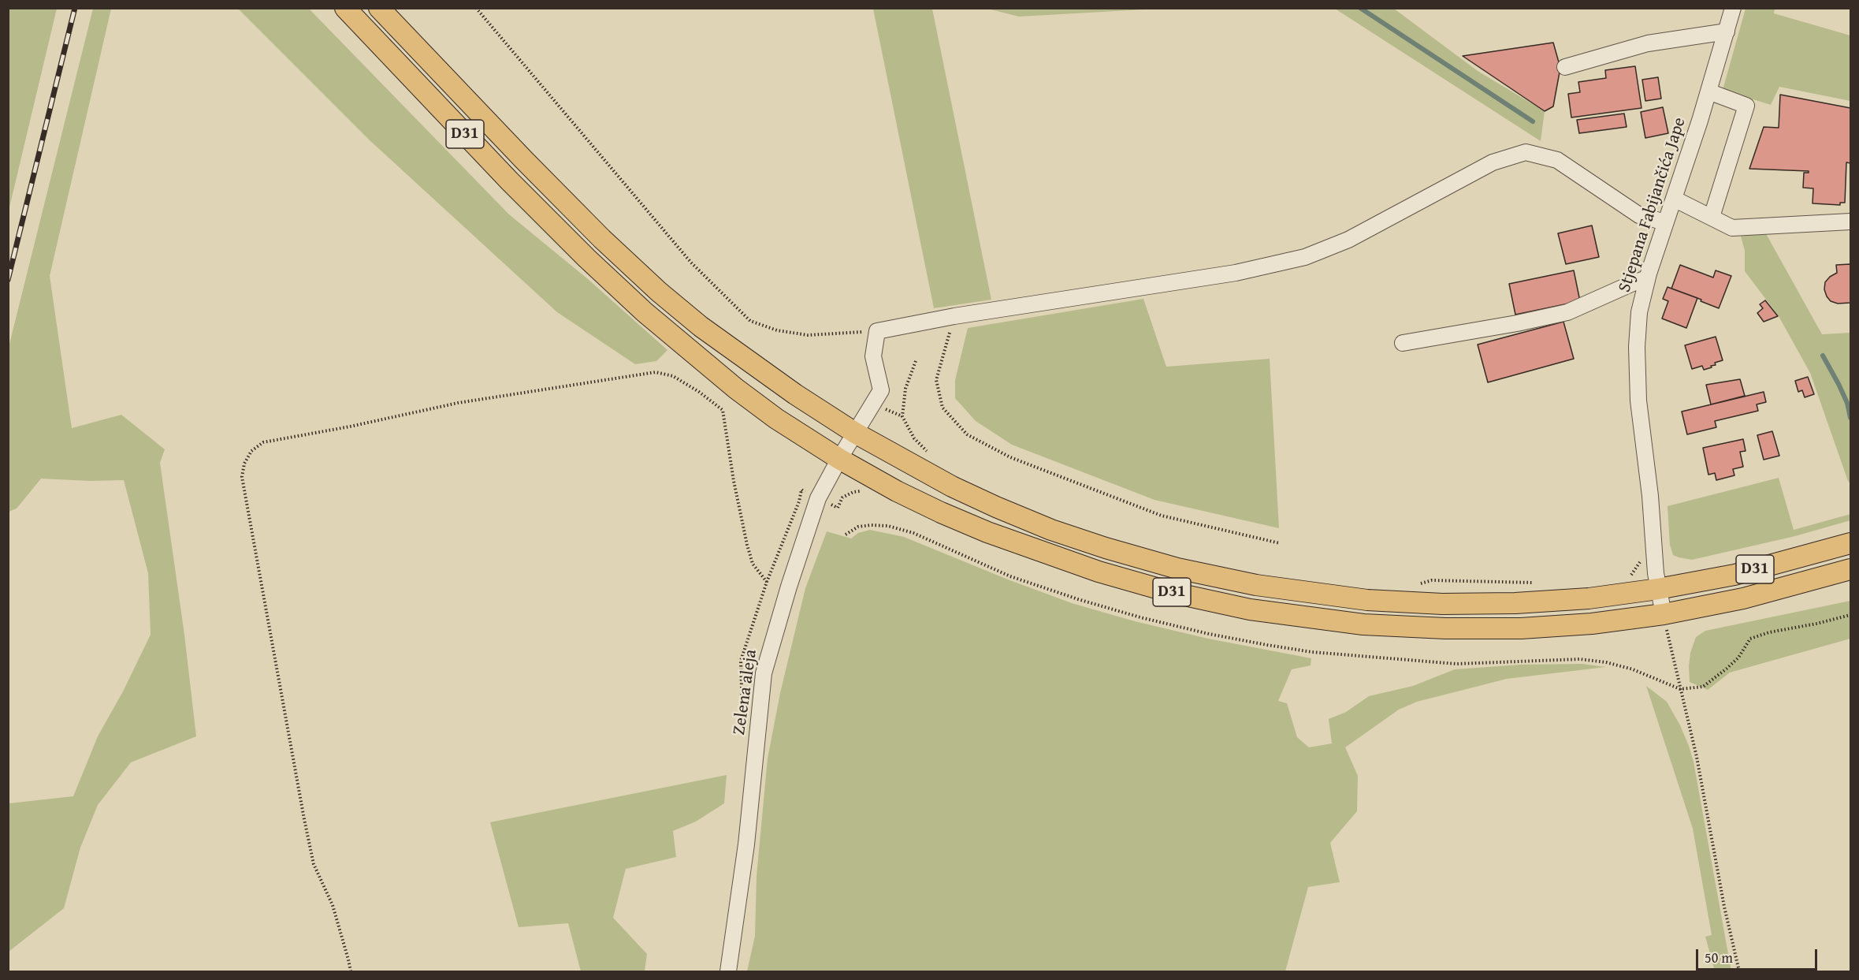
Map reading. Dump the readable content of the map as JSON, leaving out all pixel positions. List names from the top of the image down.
{
  "streets": {
    "main road": ["D31"],
    "street": ["Stjepana Fabijančića Jape", "Zelena aleja"]
  },
  "crossings": [
    ["D31", "Stjepana Fabijančića Jape"],
    ["D31", "Zelena aleja"]
  ],
  "scale_bar": "50 m"
}
